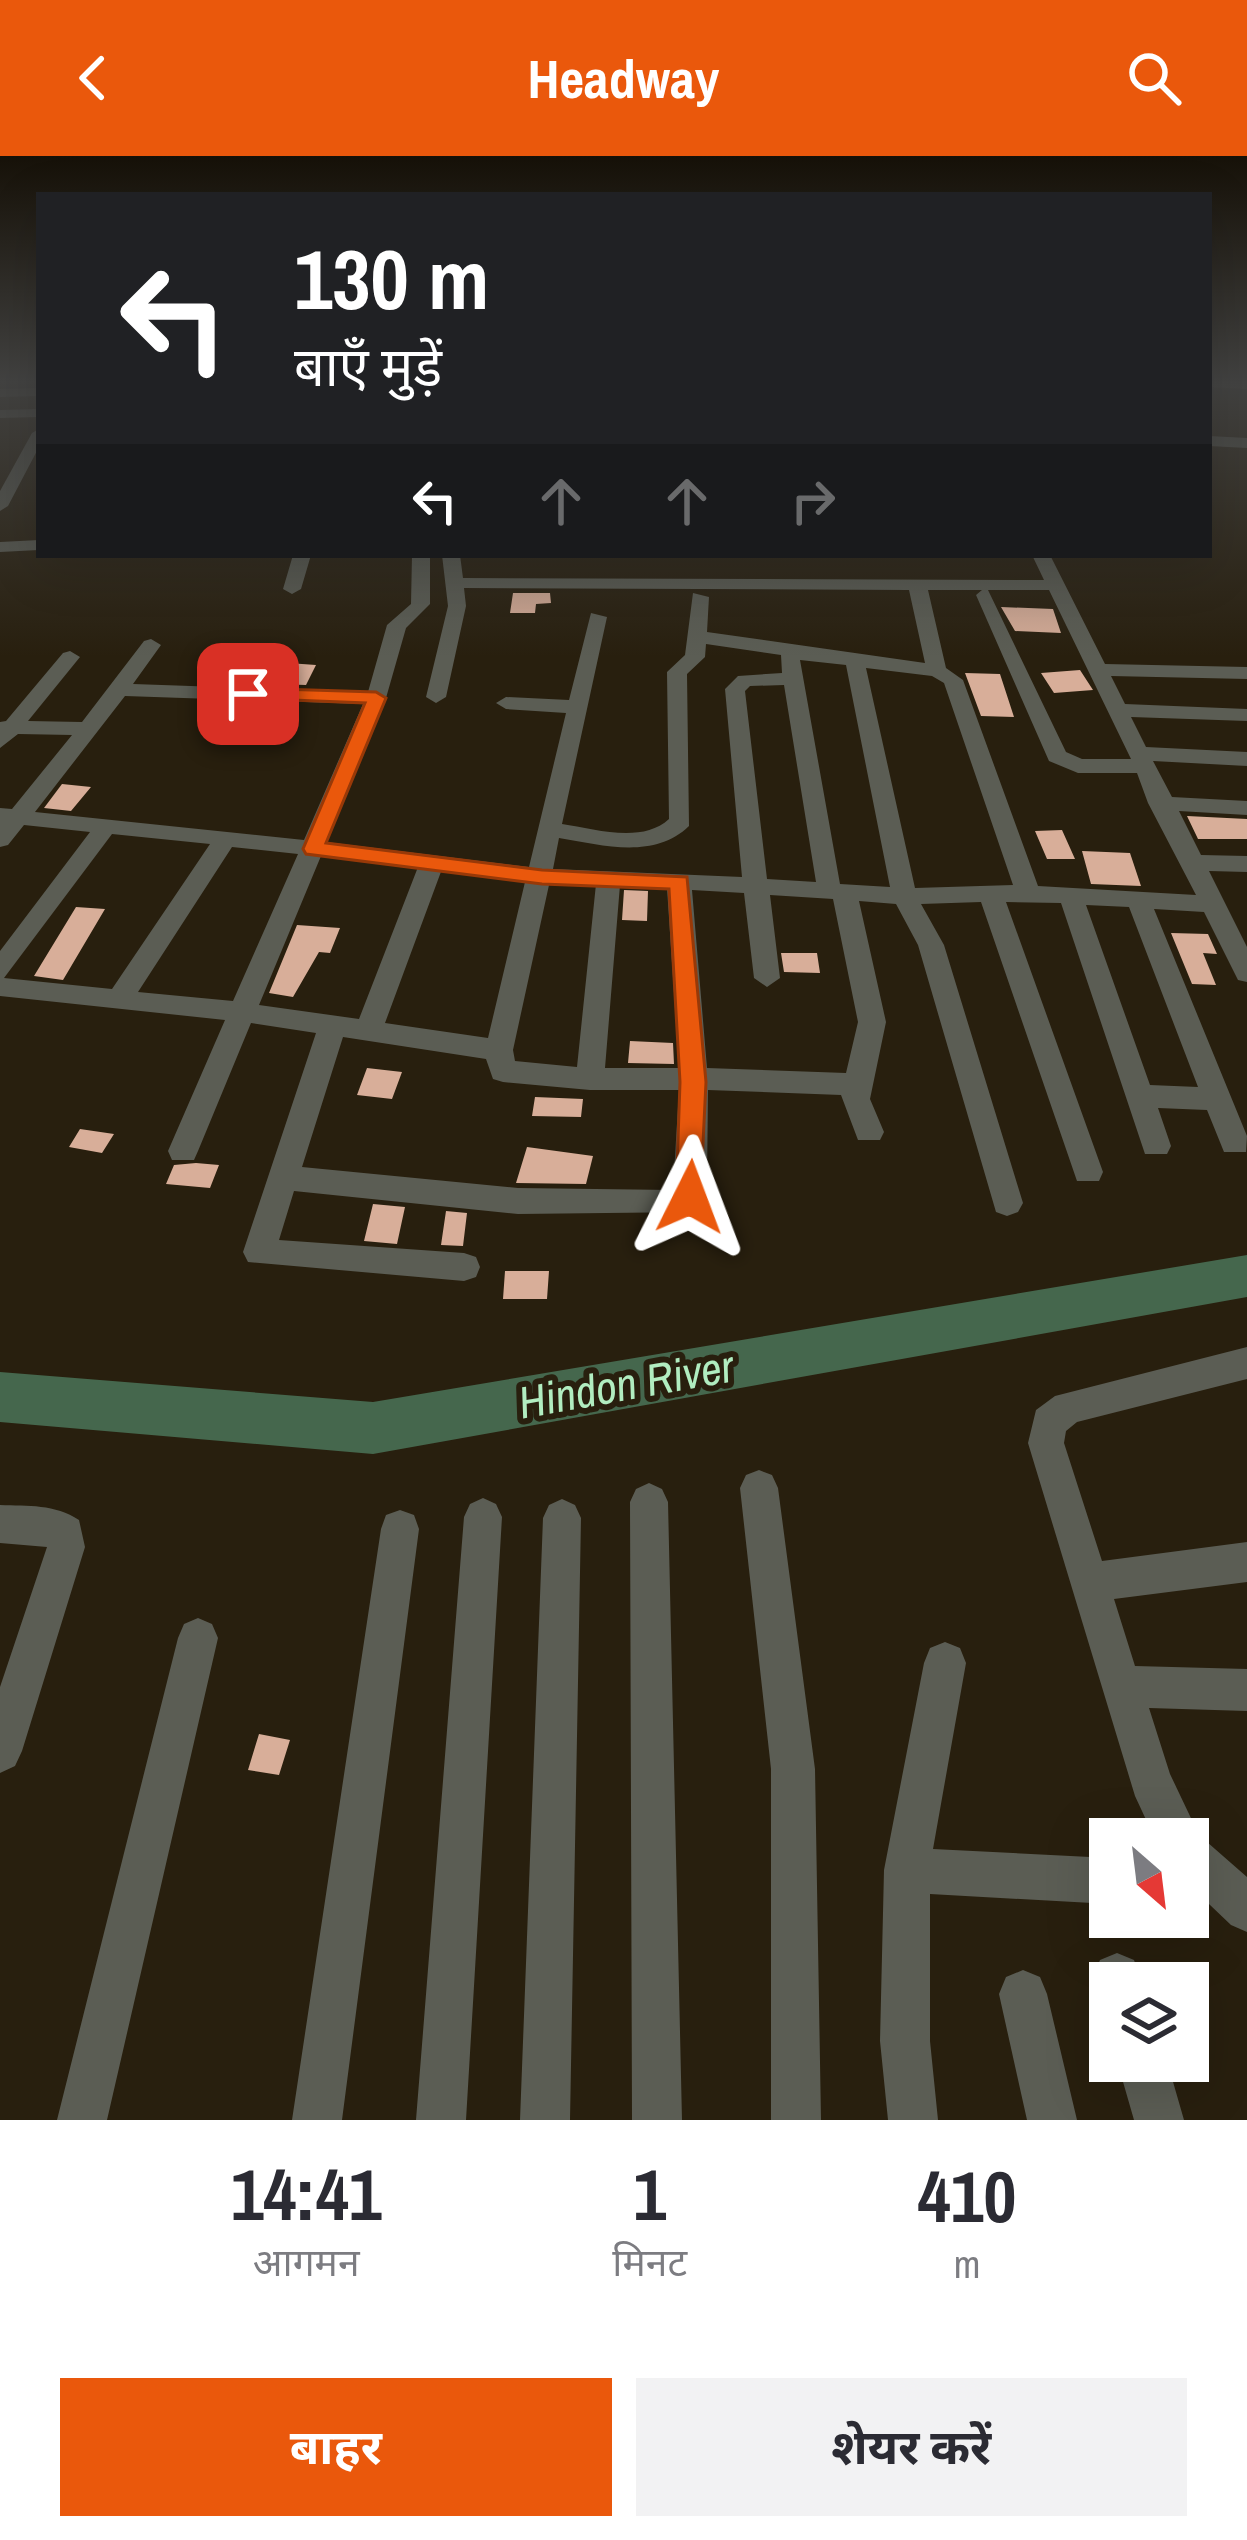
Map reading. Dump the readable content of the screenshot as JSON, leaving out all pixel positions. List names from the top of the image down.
{
  "water": ["Hindon River"],
  "north": "bottom right",
  "page": {
    "header": "Headway",
    "turn": ["130 m", "बाएँ मुड़ें"],
    "eta": [
      "14:41",
      "आगमन",
      "1",
      "मिनट",
      "410",
      "m"
    ],
    "buttons": ["बाहर", "शेयर करें"]
  }
}
